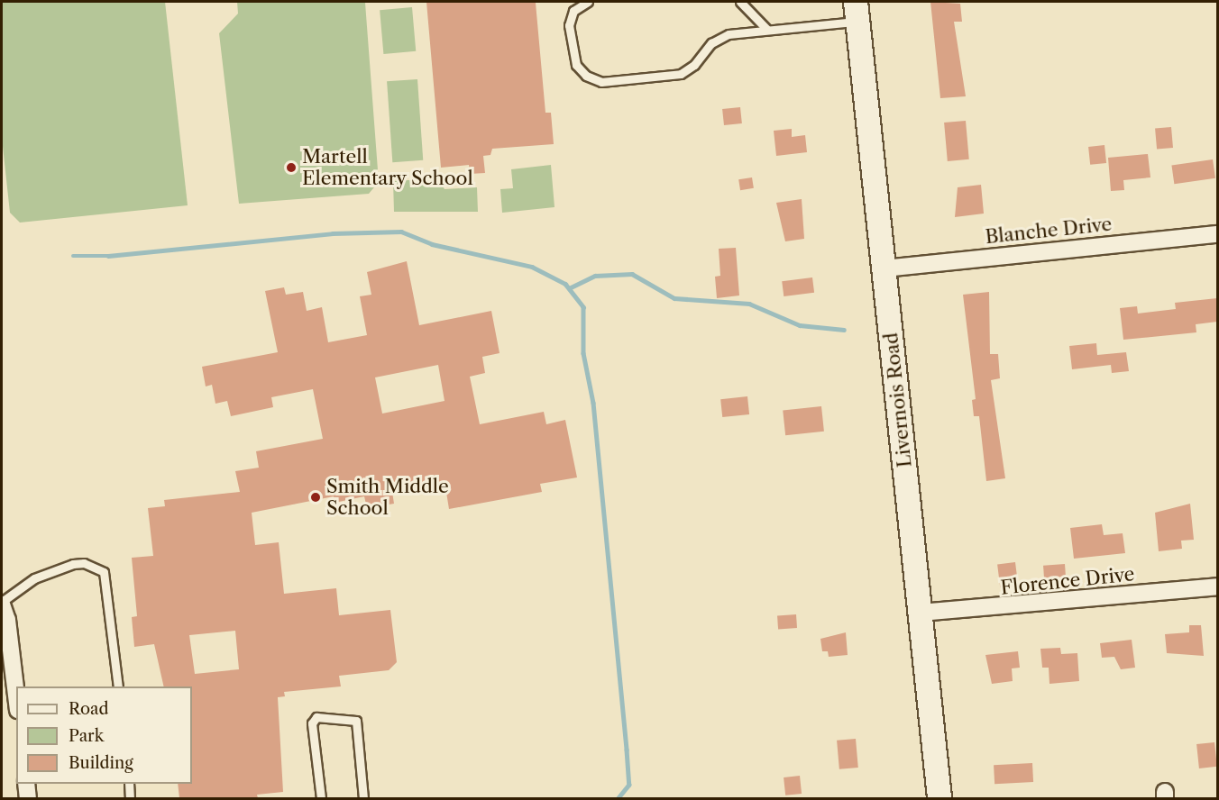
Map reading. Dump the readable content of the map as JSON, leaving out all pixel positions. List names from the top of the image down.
{
  "streets": {
    "main road": ["Livernois Road"],
    "street": ["Blanche Drive", "Florence Drive"]
  },
  "crossings": [
    ["Blanche Drive", "Livernois Road"],
    ["Livernois Road", "Florence Drive"]
  ],
  "places": ["Martell Elementary School", "Smith Middle School"],
  "legend": ["Road", "Park", "Building"]
}
